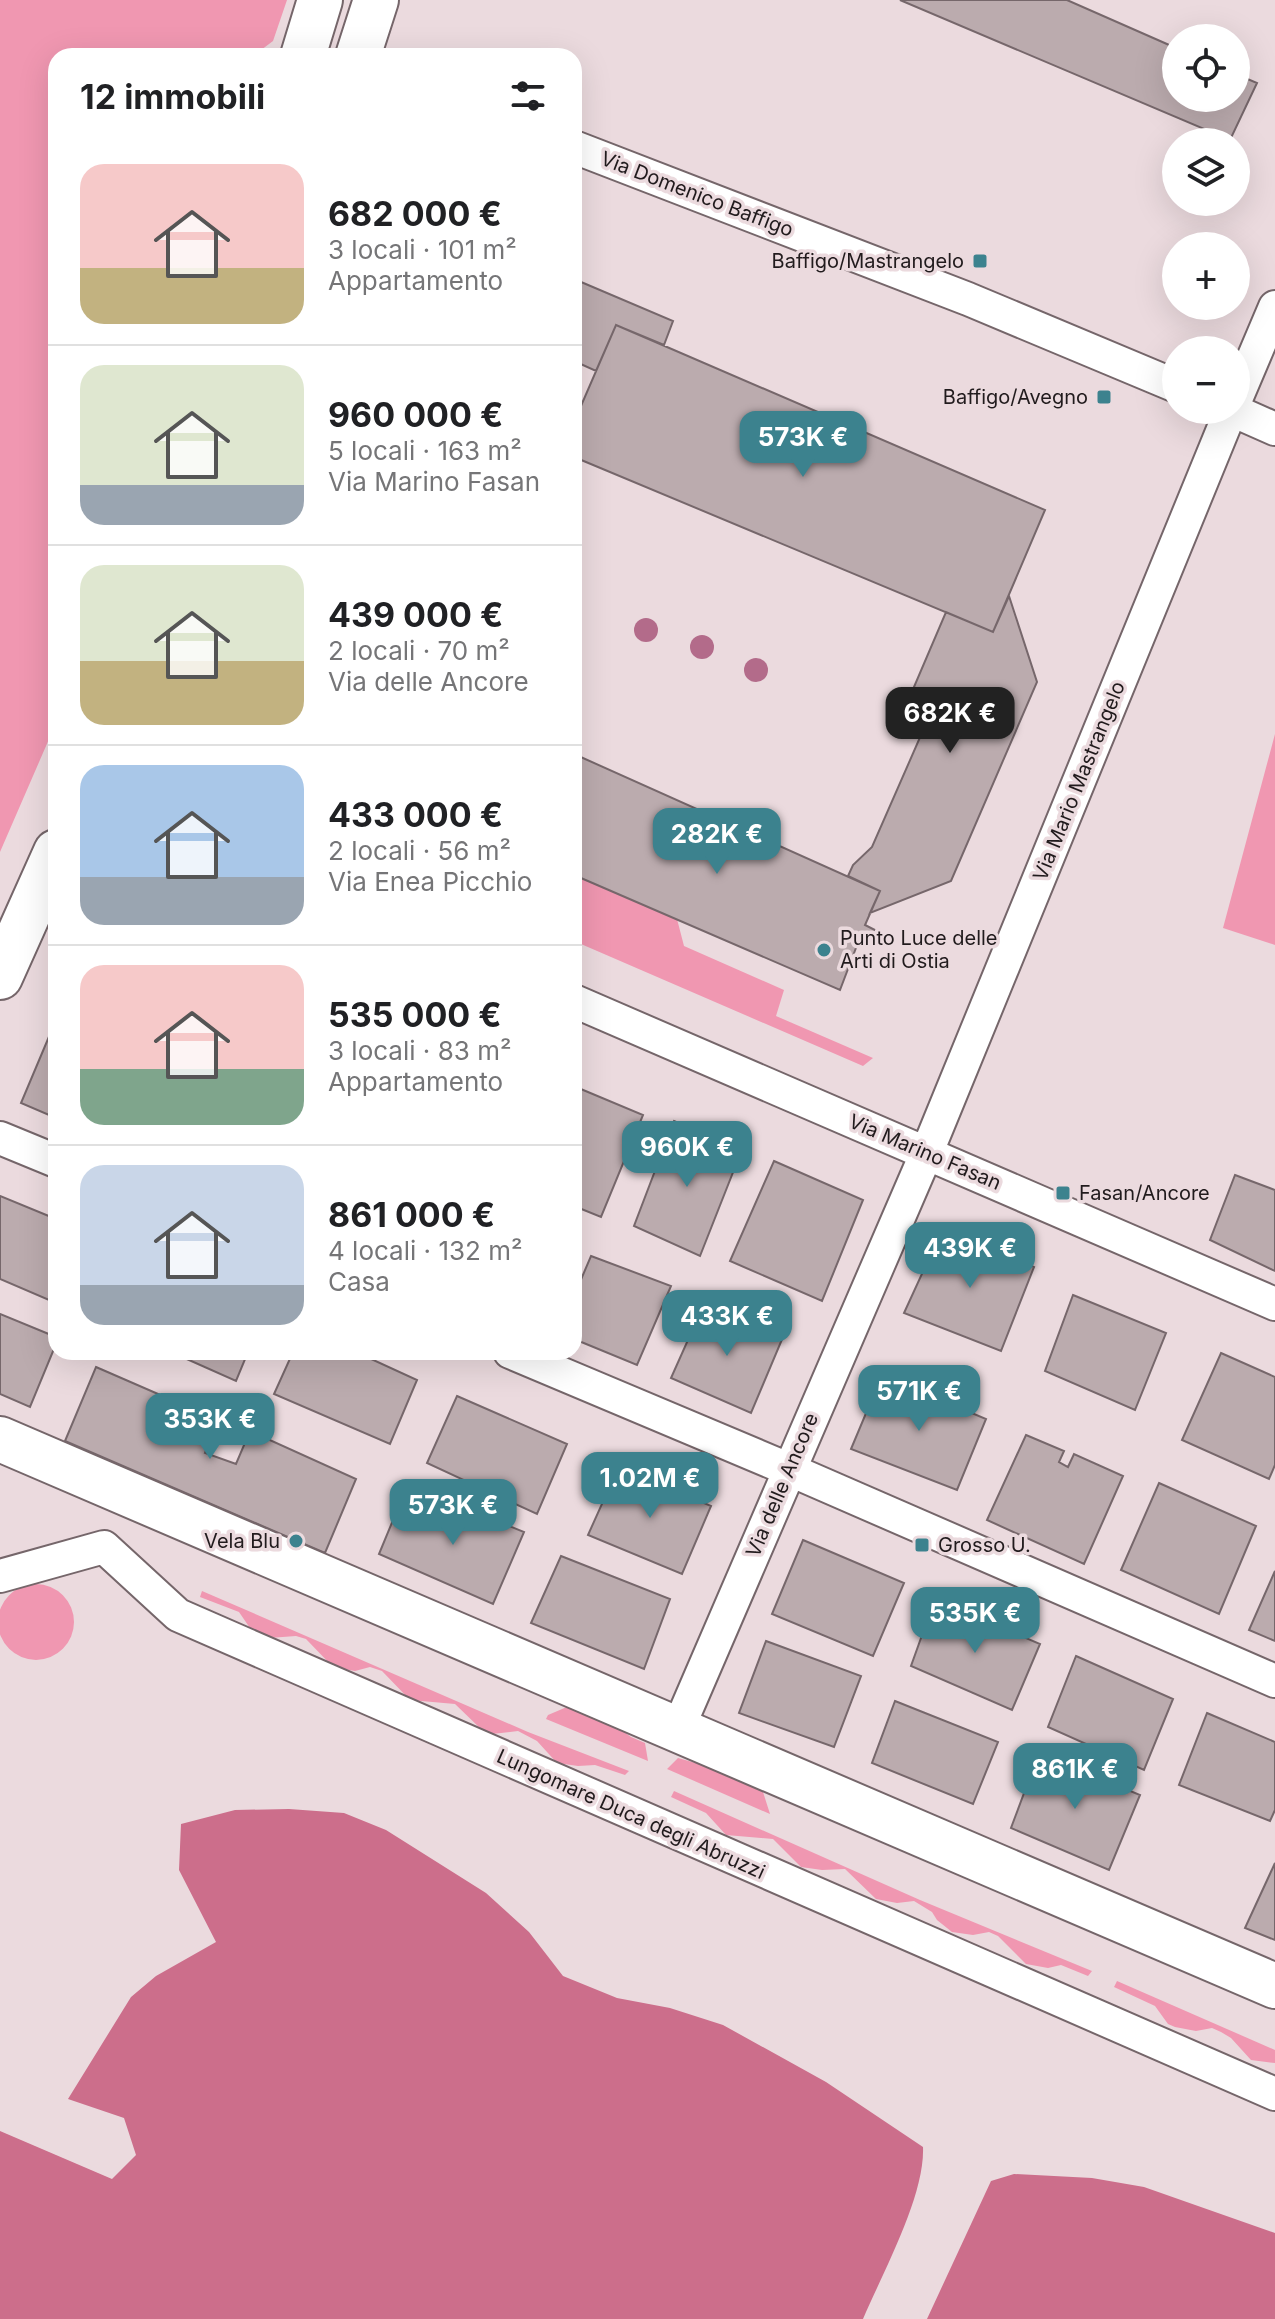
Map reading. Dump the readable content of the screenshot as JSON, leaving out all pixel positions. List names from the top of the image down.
{
  "streets": {
    "street": [
      "Via Domenico Baffigo",
      "Via Mario Mastrangelo",
      "Via Marino Fasan",
      "Via delle Ancore",
      "Lungomare Duca degli Abruzzi"
    ]
  },
  "crossings": [
    ["Via Mario Mastrangelo", "Via Marino Fasan"],
    ["Via Mario Mastrangelo", "Via delle Ancore"],
    ["Via Marino Fasan", "Via delle Ancore"]
  ],
  "places": {
    "transit": [
      "Baffigo/Mastrangelo",
      "Baffigo/Avegno",
      "Fasan/Ancore",
      "Grosso U."
    ],
    "other": ["Punto Luce delle Arti di Ostia", "Vela Blu"]
  },
  "page": {
    "map_buttons": ["+", "−"],
    "heading": "12 immobili",
    "list": [
      {
        "name": "682 000 €",
        "note": "3 locali · 101 m² · Appartamento"
      },
      {
        "name": "960 000 €",
        "note": "5 locali · 163 m² · Via Marino Fasan"
      },
      {
        "name": "439 000 €",
        "note": "2 locali · 70 m² · Via delle Ancore"
      },
      {
        "name": "433 000 €",
        "note": "2 locali · 56 m² · Via Enea Picchio"
      },
      {
        "name": "535 000 €",
        "note": "3 locali · 83 m² · Appartamento"
      },
      {
        "name": "861 000 €",
        "note": "4 locali · 132 m² · Casa"
      }
    ],
    "price": [
      "573K €",
      "682K €",
      "282K €",
      "960K €",
      "439K €",
      "433K €",
      "571K €",
      "353K €",
      "1.02M €",
      "573K €",
      "535K €",
      "861K €"
    ]
  }
}
